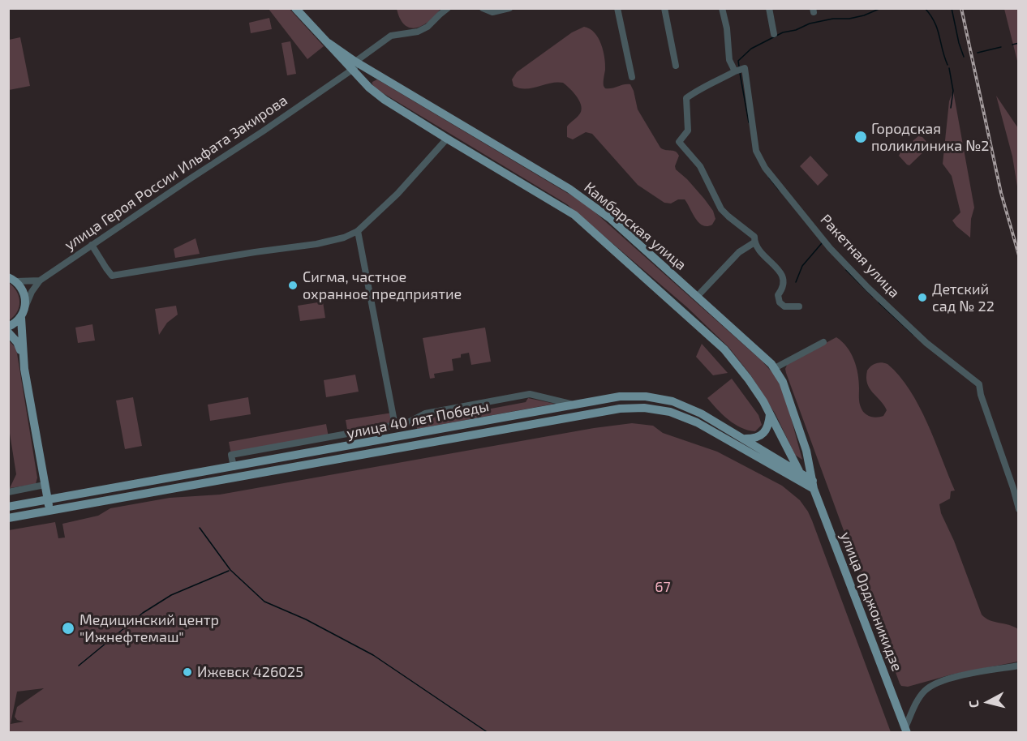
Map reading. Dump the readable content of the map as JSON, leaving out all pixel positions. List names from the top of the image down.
{
  "streets": {
    "main road": ["Камбарская улица", "улица 40 лет Победы", "улица Орджоникидзе"],
    "street": ["улица Героя России Ильфата Закирова", "Ракетная улица"]
  },
  "crossings": [
    ["улица Героя России Ильфата Закирова", "Камбарская улица"],
    ["Камбарская улица", "улица 40 лет Победы"],
    ["Камбарская улица", "улица Орджоникидзе"],
    ["улица 40 лет Победы", "улица Орджоникидзе"]
  ],
  "parks": ["67"],
  "places": [
    "Городская поликлиника №2",
    "Сигма, частное охранное предприятие",
    "Детский сад № 22",
    "Медицинский центр \"Ижнефтемаш\"",
    "Ижевск 426025"
  ],
  "north": "left"
}
